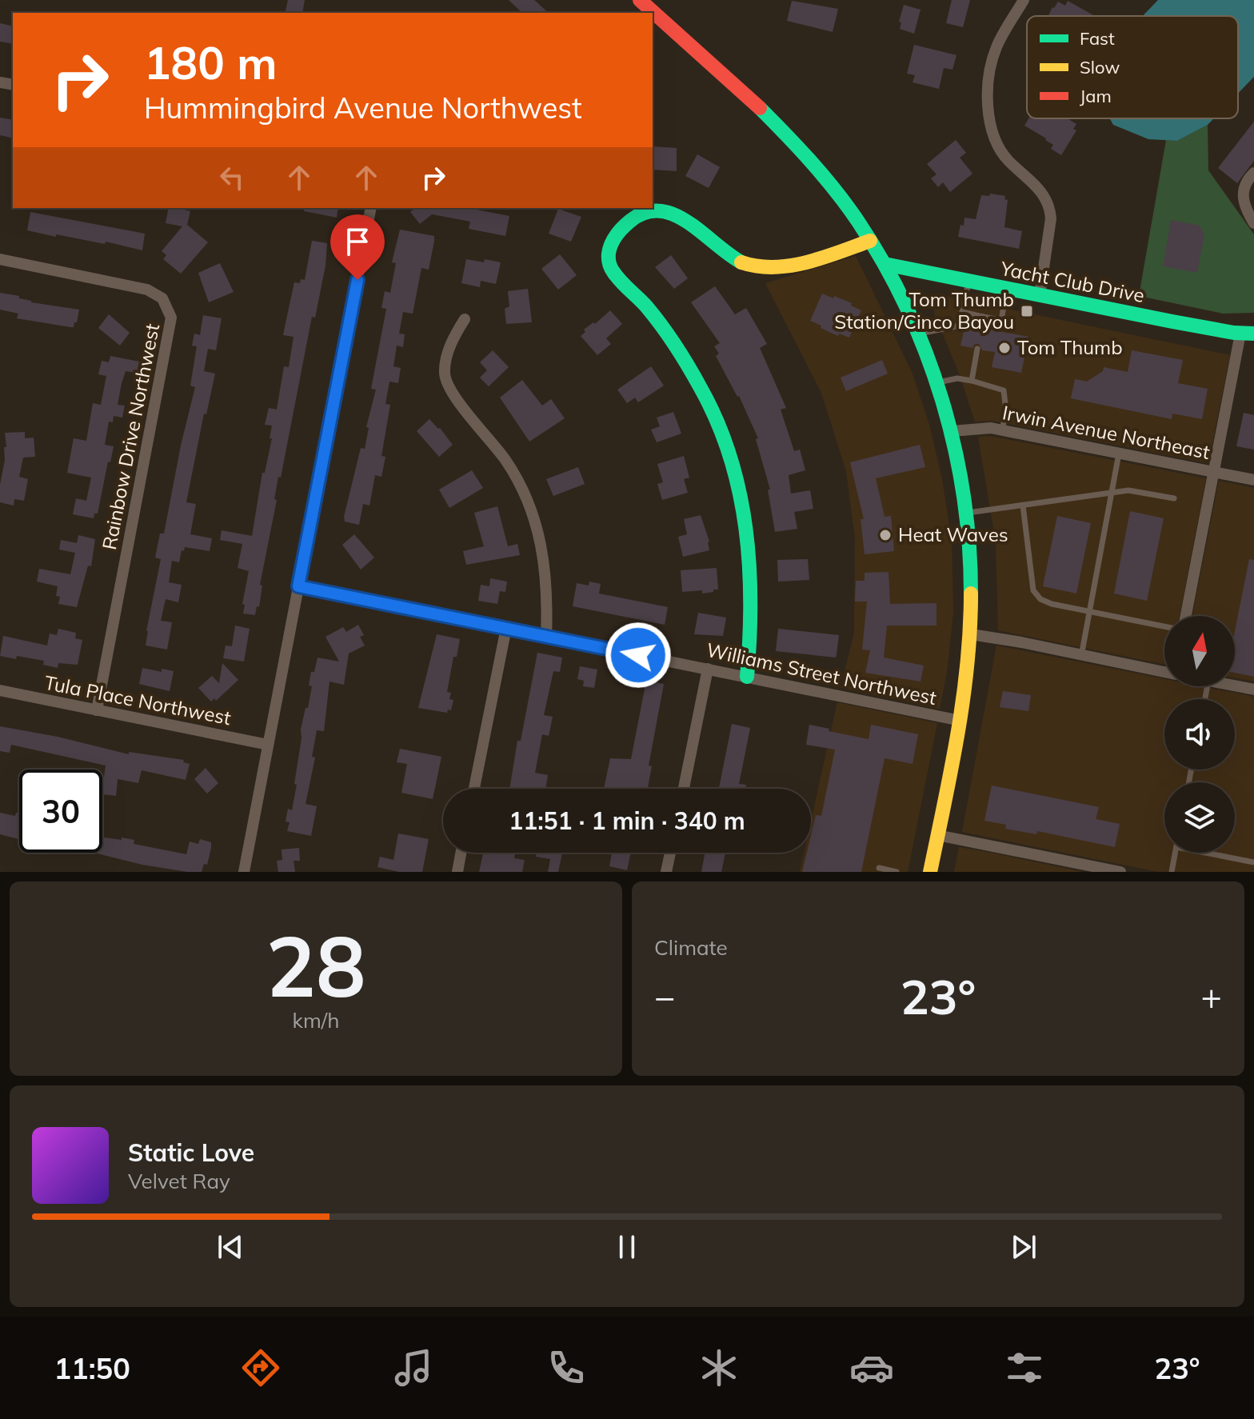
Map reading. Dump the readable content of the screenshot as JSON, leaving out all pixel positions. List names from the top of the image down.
{
  "streets": {
    "main road": ["Yacht Club Drive"],
    "street": [
      "Irwin Avenue Northeast",
      "Rainbow Drive Northwest",
      "Williams Street Northwest",
      "Tula Place Northwest"
    ]
  },
  "crossings": [
    ["Rainbow Drive Northwest", "Tula Place Northwest"]
  ],
  "places": {
    "transit": ["Tom Thumb Station/Cinco Bayou"],
    "other": ["Tom Thumb", "Heat Waves"]
  },
  "legend": ["Fast", "Slow", "Jam"],
  "north": "top",
  "page": {
    "turn": ["180 m", "Hummingbird Avenue Northwest"],
    "limit": "30",
    "trip": "11:51 · 1 min · 340 m",
    "tile": [
      ["28", "km/h"],
      "Climate"
    ],
    "heat": ["−", "23°", "+"],
    "song": ["Static Love", "Velvet Ray"],
    "tabs": ["11:50", "23°"]
  }
}
